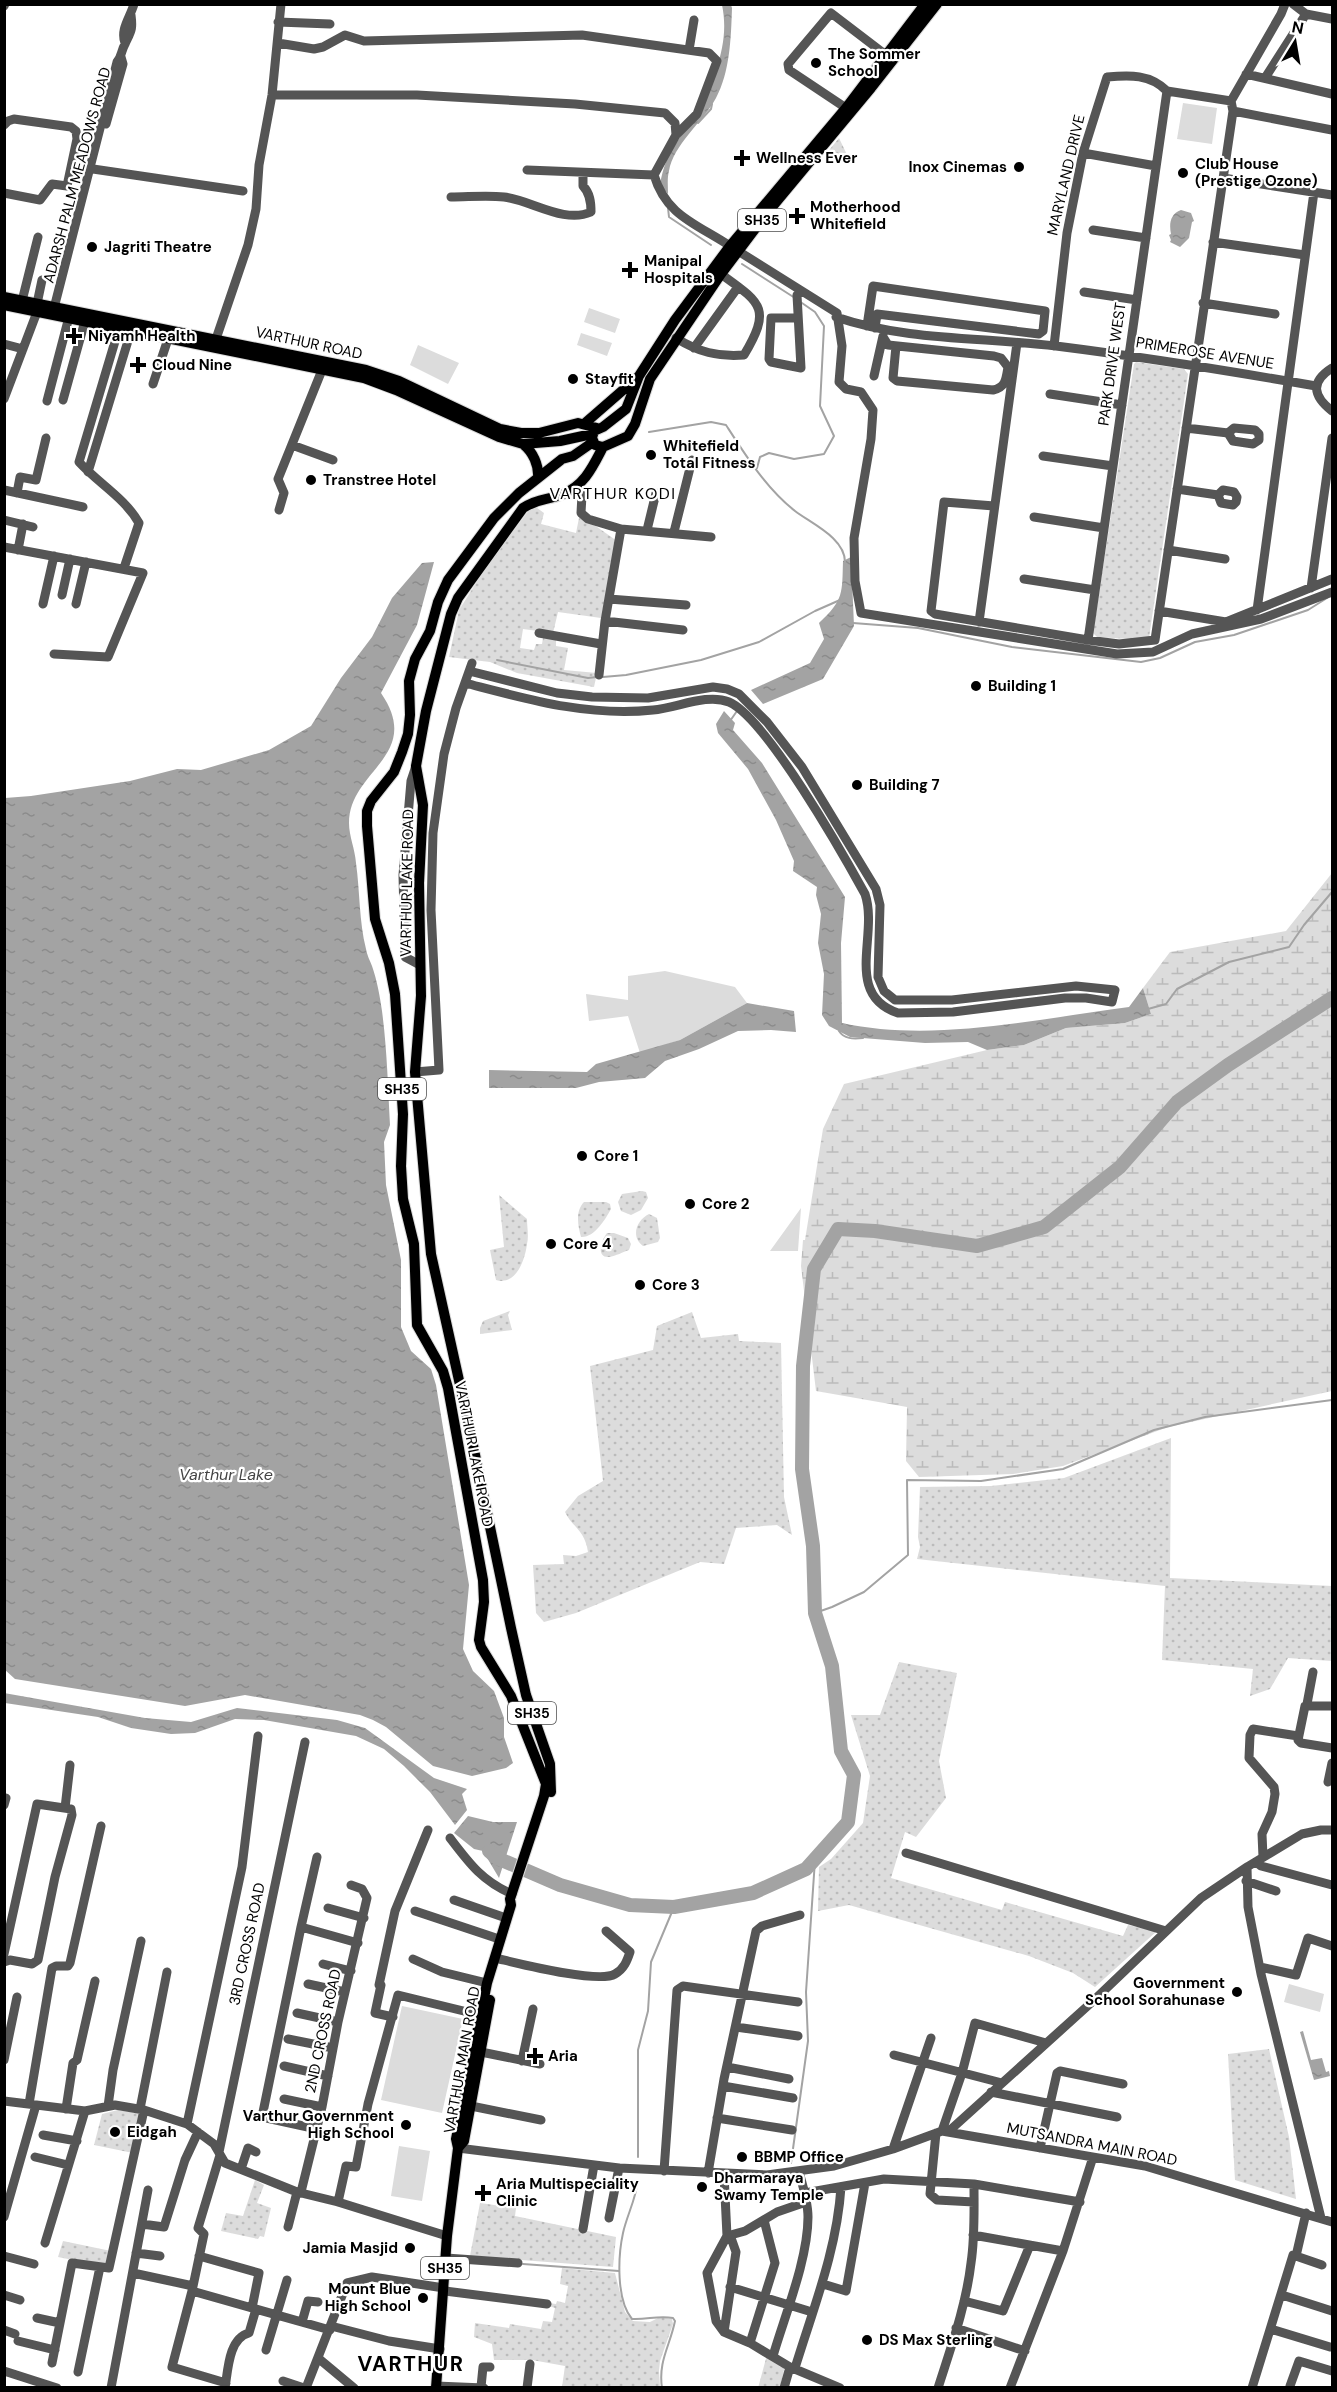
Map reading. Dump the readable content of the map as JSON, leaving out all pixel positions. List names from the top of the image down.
{
  "streets": {
    "main road": [
      "SH35",
      "VARTHUR ROAD",
      "VARTHUR LAKE ROAD",
      "VARTHUR MAIN ROAD"
    ],
    "street": [
      "ADARSH PALM MEADOWS ROAD",
      "MARYLAND DRIVE",
      "PRIMEROSE AVENUE",
      "PARK DRIVE WEST",
      "3RD CROSS ROAD",
      "2ND CROSS ROAD",
      "MUTSANDRA MAIN ROAD"
    ]
  },
  "crossings": [
    ["ADARSH PALM MEADOWS ROAD", "VARTHUR ROAD"],
    ["MARYLAND DRIVE", "PRIMEROSE AVENUE"],
    ["MARYLAND DRIVE", "PARK DRIVE WEST"],
    ["SH35", "VARTHUR ROAD"],
    ["SH35", "VARTHUR LAKE ROAD"],
    ["SH35", "VARTHUR MAIN ROAD"],
    ["VARTHUR ROAD", "VARTHUR LAKE ROAD"],
    ["PRIMEROSE AVENUE", "PARK DRIVE WEST"]
  ],
  "districts": ["VARTHUR KODI", "VARTHUR"],
  "water": ["Varthur Lake"],
  "places": {
    "other": [
      "The Sommer School",
      "Inox Cinemas",
      "Club House (Prestige Ozone)",
      "Jagriti Theatre",
      "Stayfit",
      "Whitefield Total Fitness",
      "Transtree Hotel",
      "Building 1",
      "Building 7",
      "Core 1",
      "Core 2",
      "Core 4",
      "Core 3",
      "Government School Sorahunase",
      "Varthur Government High School",
      "Eidgah",
      "BBMP Office",
      "Dharmaraya Swamy Temple",
      "Jamia Masjid",
      "Mount Blue High School",
      "DS Max Sterling"
    ],
    "health": [
      "Wellness Ever",
      "Motherhood Whitefield",
      "Manipal Hospitals",
      "Niyamh Health",
      "Cloud Nine",
      "Aria",
      "Aria Multispeciality Clinic"
    ]
  },
  "north": "top"
}
